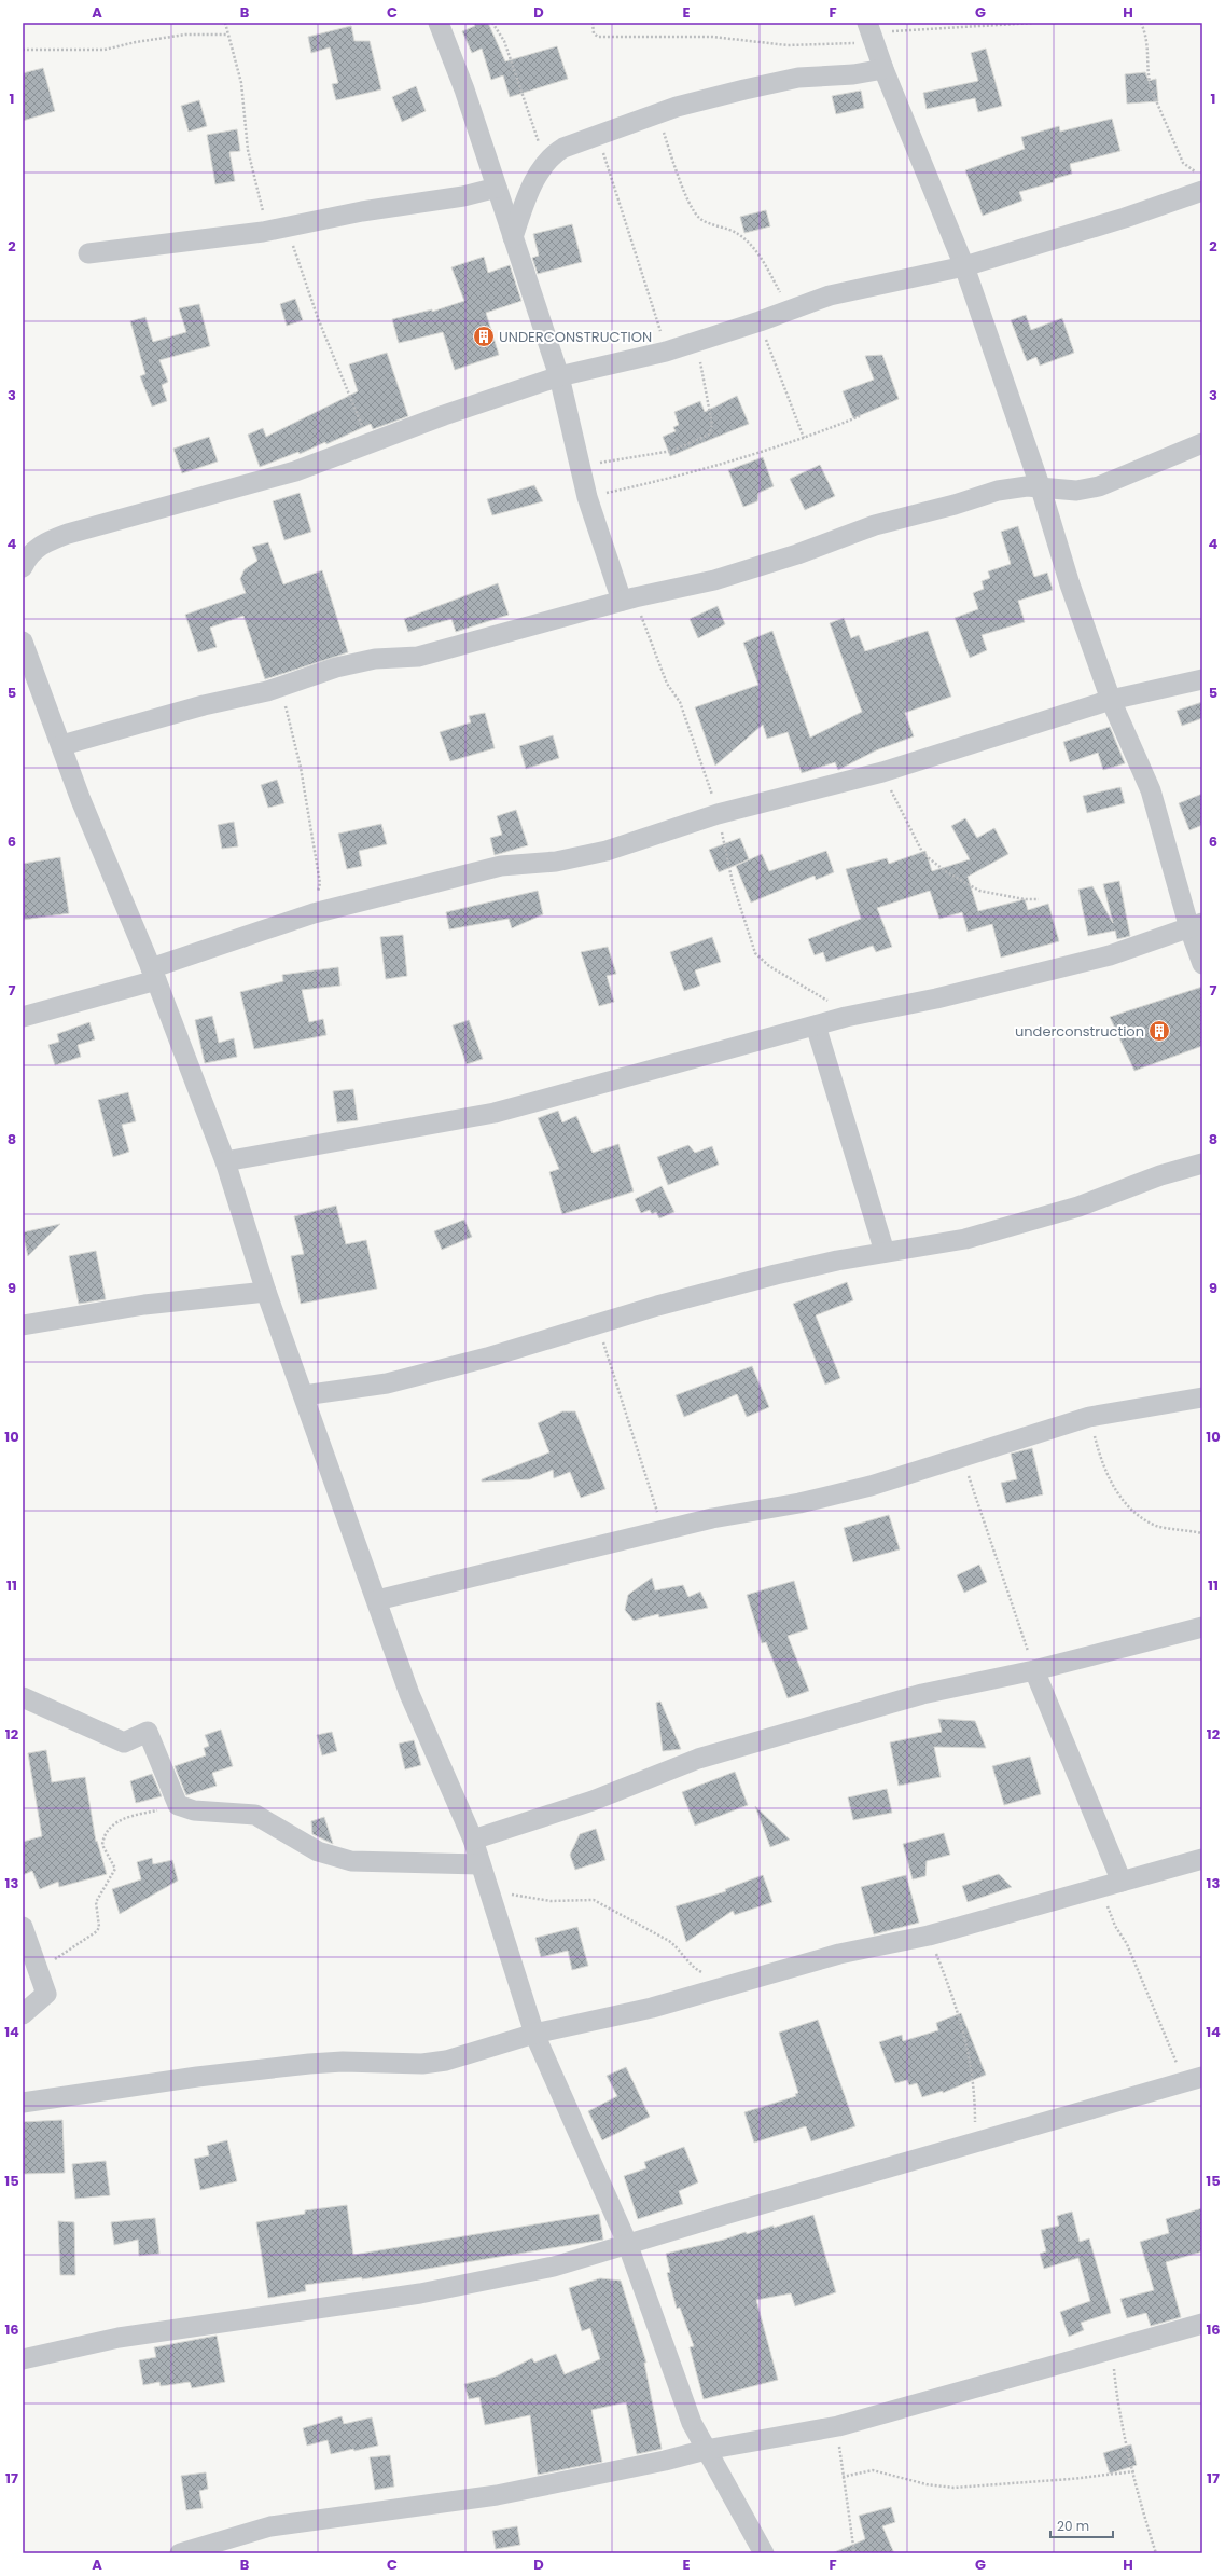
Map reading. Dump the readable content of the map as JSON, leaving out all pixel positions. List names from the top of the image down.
{
  "places": {
    "building": ["UNDERCONSTRUCTION", "underconstruction"]
  },
  "scale_bar": "20 m",
  "grid": {
    "columns": [
      "A",
      "B",
      "C",
      "D",
      "E",
      "F",
      "G",
      "H"
    ],
    "rows": [
      "1",
      "2",
      "3",
      "4",
      "5",
      "6",
      "7",
      "8",
      "9",
      "10",
      "11",
      "12",
      "13",
      "14",
      "15",
      "16",
      "17"
    ]
  }
}
